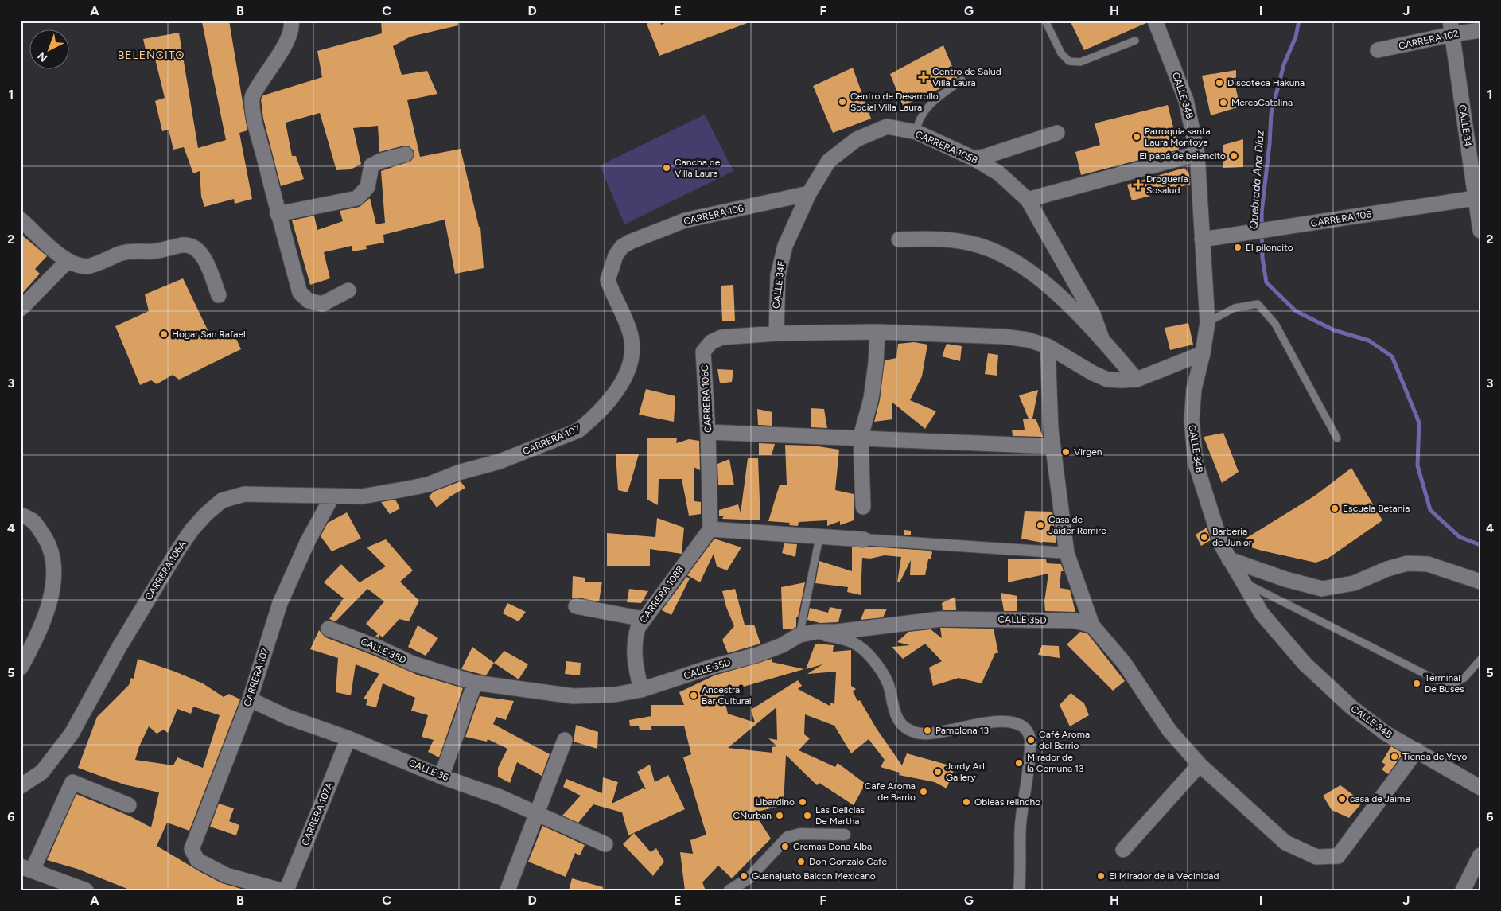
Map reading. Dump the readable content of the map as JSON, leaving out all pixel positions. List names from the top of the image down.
{
  "streets": {
    "street": [
      "CARRERA 102",
      "CALLE 34B",
      "CALLE 34",
      "CARRERA 105B",
      "CARRERA 106",
      "CALLE 34F",
      "CARRERA 106C",
      "CARRERA 107",
      "CARRERA 106A",
      "CARRERA 108B",
      "CALLE 35D",
      "CALLE 36",
      "CARRERA 107A"
    ]
  },
  "crossings": [
    ["CARRERA 102", "CALLE 34"],
    ["CALLE 34B", "CARRERA 106"],
    ["CALLE 34", "CARRERA 106"],
    ["CARRERA 105B", "CARRERA 106"],
    ["CARRERA 105B", "CALLE 34F"],
    ["CARRERA 106", "CALLE 34F"],
    ["CARRERA 106", "CARRERA 107"],
    ["CALLE 34F", "CARRERA 106C"],
    ["CARRERA 106C", "CARRERA 108B"],
    ["CARRERA 107", "CARRERA 106A"],
    ["CARRERA 107", "CALLE 36"],
    ["CARRERA 108B", "CALLE 35D"],
    ["CALLE 36", "CARRERA 107A"]
  ],
  "districts": ["BELENCITO"],
  "water": ["Quebrada Ana Díaz"],
  "places": {
    "health": ["Centro de Salud Villa Laura", "Droguería Sosalud"],
    "other": [
      "Discoteca Hakuna",
      "Centro de Desarrollo Social Villa Laura",
      "MercaCatalina",
      "Parroquia santa Laura Montoya",
      "El papá de belencito",
      "Cancha de Villa Laura",
      "El piloncito",
      "Hogar San Rafael",
      "Virgen",
      "Escuela Betania",
      "Casa de Jaider Ramíre",
      "Barberia de Junior",
      "Terminal De Buses",
      "Ancestral Bar Cultural",
      "Pamplona 13",
      "Café Aroma del Barrio",
      "Tienda de Yeyo",
      "Mirador de la Comuna 13",
      "Jordy Art Gallery",
      "Cafe Aroma de Barrio",
      "casa de Jaime",
      "Libardino",
      "Obleas relincho",
      "CNurban",
      "Las Delicias De Martha",
      "Cremas Dona Alba",
      "Don Gonzalo Cafe",
      "Guanajuato Balcon Mexicano",
      "El Mirador de la Vecinidad"
    ]
  },
  "north": "bottom left",
  "grid": {
    "columns": [
      "A",
      "B",
      "C",
      "D",
      "E",
      "F",
      "G",
      "H",
      "I",
      "J"
    ],
    "rows": [
      "1",
      "2",
      "3",
      "4",
      "5",
      "6"
    ]
  }
}
